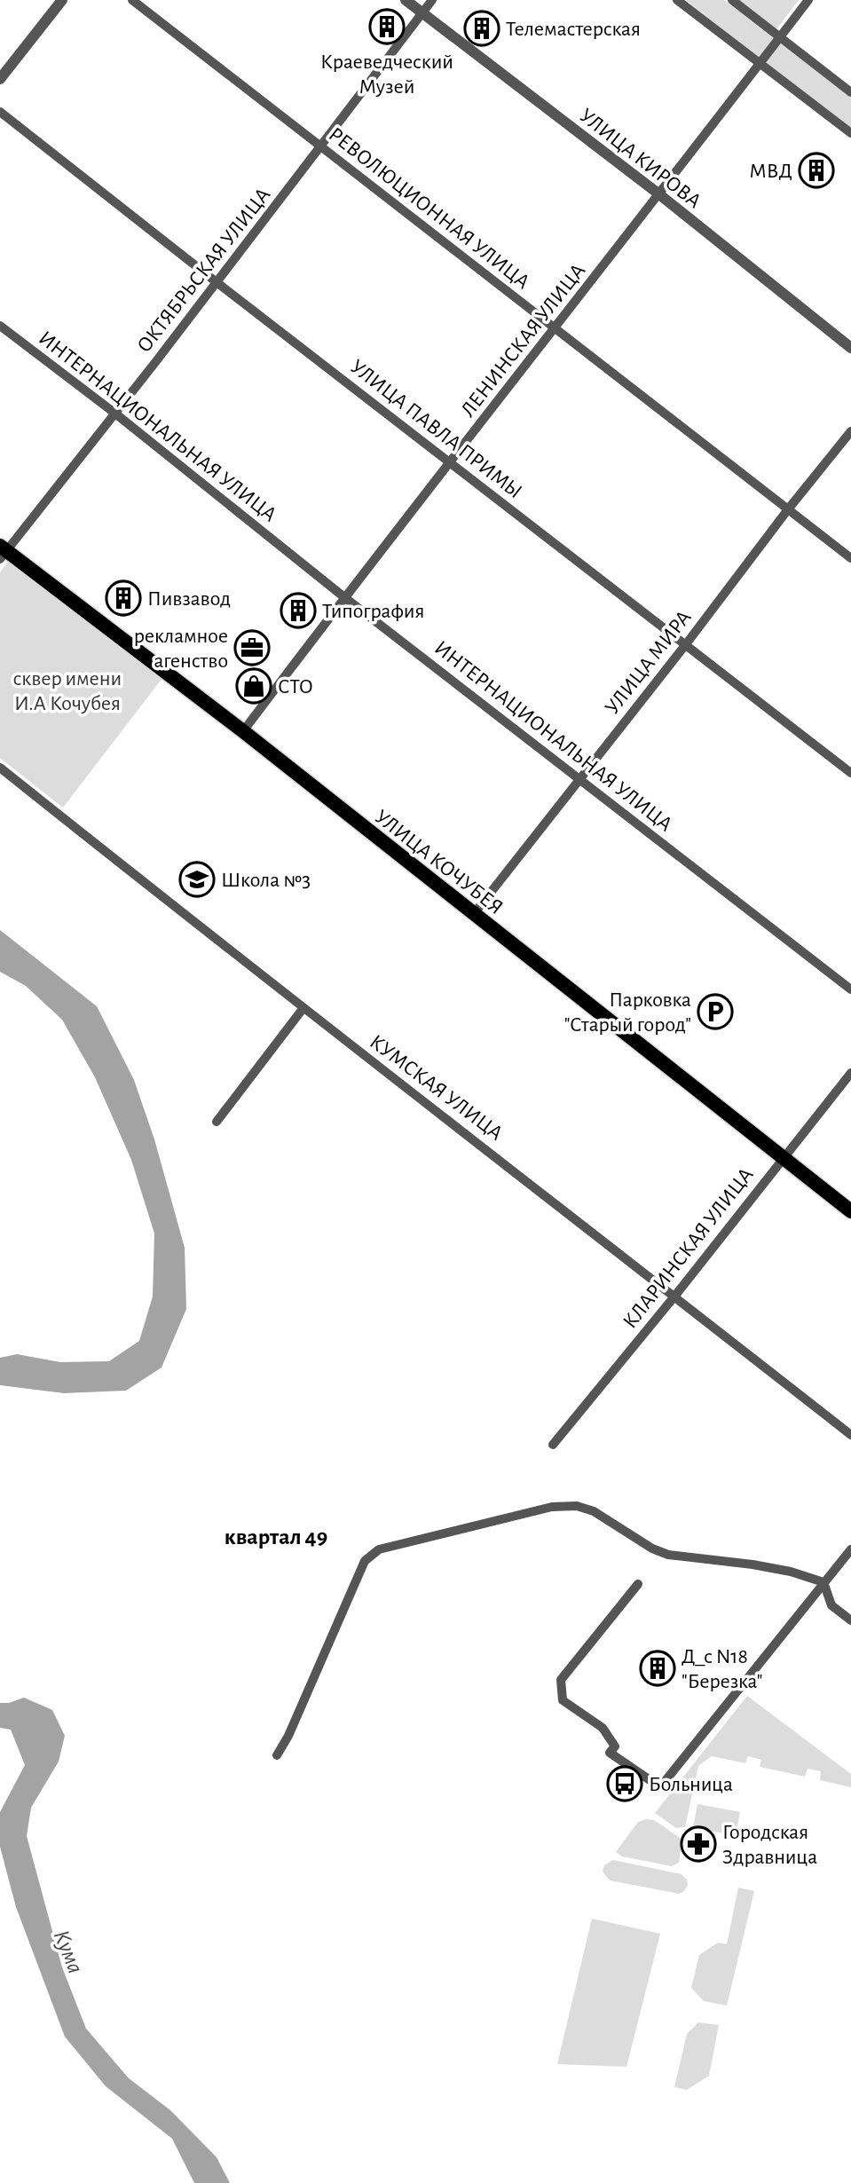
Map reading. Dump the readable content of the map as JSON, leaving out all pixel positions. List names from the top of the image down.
{
  "streets": {
    "main road": ["УЛИЦА КОЧУБЕЯ"],
    "street": [
      "УЛИЦА КИРОВА",
      "РЕВОЛЮЦИОННАЯ УЛИЦА",
      "ОКТЯБРЬСКАЯ УЛИЦА",
      "ЛЕНИНСКАЯ УЛИЦА",
      "ИНТЕРНАЦИОНАЛЬНАЯ УЛИЦА",
      "УЛИЦА ПАВЛА ПРИМЫ",
      "УЛИЦА МИРА",
      "КУМСКАЯ УЛИЦА",
      "КЛАРИНСКАЯ УЛИЦА"
    ]
  },
  "crossings": [
    ["УЛИЦА КИРОВА", "ОКТЯБРЬСКАЯ УЛИЦА"],
    ["УЛИЦА КИРОВА", "ЛЕНИНСКАЯ УЛИЦА"],
    ["РЕВОЛЮЦИОННАЯ УЛИЦА", "ОКТЯБРЬСКАЯ УЛИЦА"],
    ["РЕВОЛЮЦИОННАЯ УЛИЦА", "ЛЕНИНСКАЯ УЛИЦА"],
    ["РЕВОЛЮЦИОННАЯ УЛИЦА", "УЛИЦА МИРА"],
    ["ОКТЯБРЬСКАЯ УЛИЦА", "ИНТЕРНАЦИОНАЛЬНАЯ УЛИЦА"],
    ["ОКТЯБРЬСКАЯ УЛИЦА", "УЛИЦА ПАВЛА ПРИМЫ"],
    ["ОКТЯБРЬСКАЯ УЛИЦА", "УЛИЦА КОЧУБЕЯ"],
    ["ЛЕНИНСКАЯ УЛИЦА", "ИНТЕРНАЦИОНАЛЬНАЯ УЛИЦА"],
    ["ЛЕНИНСКАЯ УЛИЦА", "УЛИЦА ПАВЛА ПРИМЫ"],
    ["ЛЕНИНСКАЯ УЛИЦА", "УЛИЦА КОЧУБЕЯ"],
    ["ИНТЕРНАЦИОНАЛЬНАЯ УЛИЦА", "УЛИЦА МИРА"],
    ["УЛИЦА ПАВЛА ПРИМЫ", "УЛИЦА МИРА"],
    ["УЛИЦА МИРА", "УЛИЦА КОЧУБЕЯ"],
    ["УЛИЦА КОЧУБЕЯ", "КЛАРИНСКАЯ УЛИЦА"],
    ["КУМСКАЯ УЛИЦА", "КЛАРИНСКАЯ УЛИЦА"]
  ],
  "districts": ["квартал 49"],
  "water": ["Кума"],
  "parks": ["сквер имени И.А Кочубея"],
  "places": {
    "building": [
      "Краеведческий Музей",
      "Телемастерская",
      "МВД",
      "Пивзавод",
      "Типография",
      "Д_с N18 \"Березка\""
    ],
    "office": ["рекламное агенство"],
    "shop": ["СТО"],
    "school or university": ["Школа №3"],
    "parking": ["Парковка \"Старый город\""],
    "bus stop": ["Больница"],
    "pharmacy": ["Городская Здравница"]
  }
}
